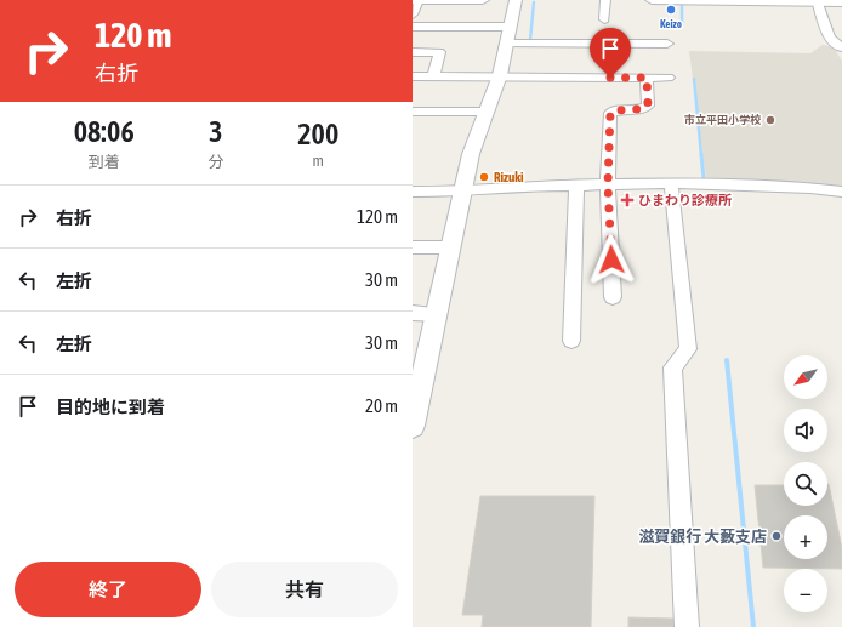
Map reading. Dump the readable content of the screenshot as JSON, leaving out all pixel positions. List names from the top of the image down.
{
  "places": {
    "other": [
      "Keizo",
      "市立平田小学校",
      "Rizuki",
      "滋賀銀行 大藪支店"
    ],
    "health": ["ひまわり診療所"]
  },
  "north": "bottom left",
  "page": {
    "turn": ["120 m", "右折"],
    "eta": [
      "08:06",
      "到着",
      "3",
      "分",
      "200",
      "m"
    ],
    "list": [
      {
        "name": "右折",
        "value": "120 m"
      },
      {
        "name": "左折",
        "value": "30 m"
      },
      {
        "name": "左折",
        "value": "30 m"
      },
      {
        "name": "目的地に到着",
        "value": "20 m"
      }
    ],
    "map_buttons": ["+", "−"],
    "buttons": ["終了", "共有"]
  }
}
